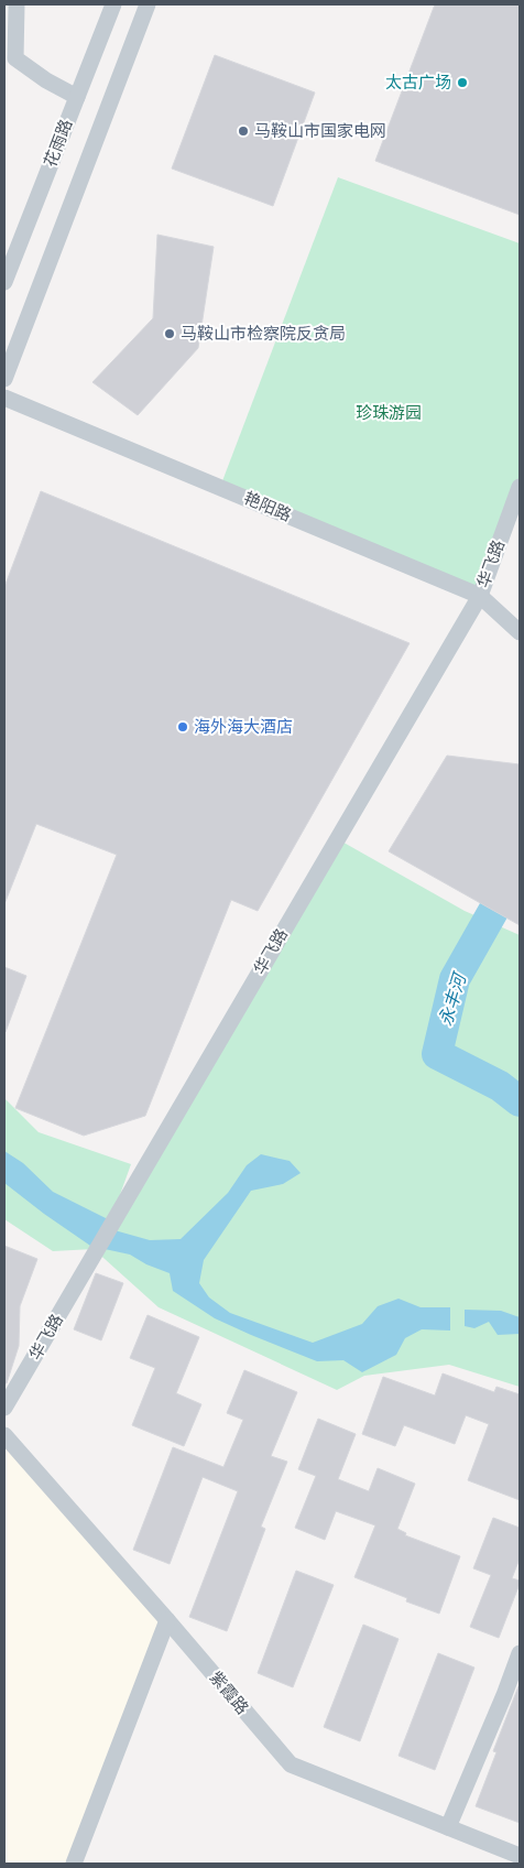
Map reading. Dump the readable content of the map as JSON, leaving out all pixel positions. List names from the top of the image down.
{
  "streets": {
    "street": [
      "花雨路",
      "艳阳路",
      "华飞路",
      "紫霞路"
    ]
  },
  "crossings": [
    ["艳阳路", "华飞路"]
  ],
  "water": ["永丰河"],
  "parks": ["珍珠游园"],
  "places": [
    "太古广场",
    "马鞍山市国家电网",
    "马鞍山市检察院反贪局",
    "海外海大酒店"
  ]
}
